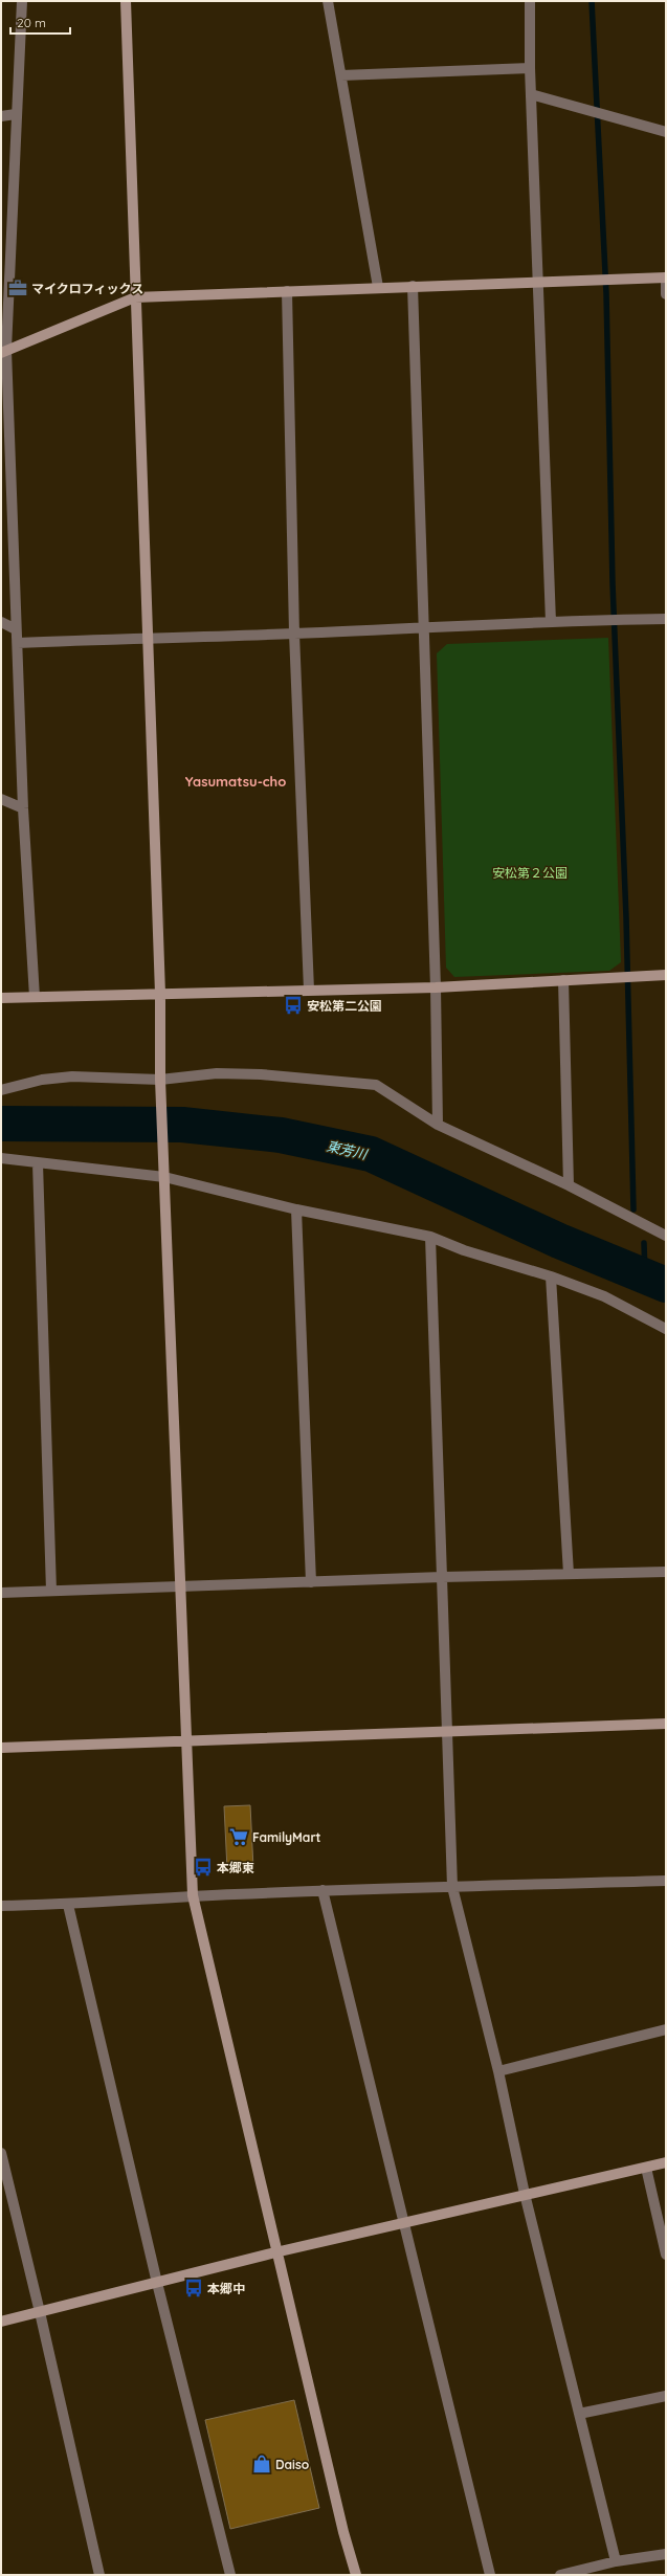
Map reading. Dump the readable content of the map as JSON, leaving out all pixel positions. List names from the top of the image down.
{
  "districts": ["Yasumatsu-cho"],
  "water": ["東芳川"],
  "parks": ["安松第２公園"],
  "places": {
    "office": ["マイクロフィックス"],
    "bus stop": ["安松第二公園", "本郷東", "本郷中"],
    "supermarket": ["FamilyMart"],
    "shop": ["Daiso"]
  },
  "scale_bar": "20 m"
}
